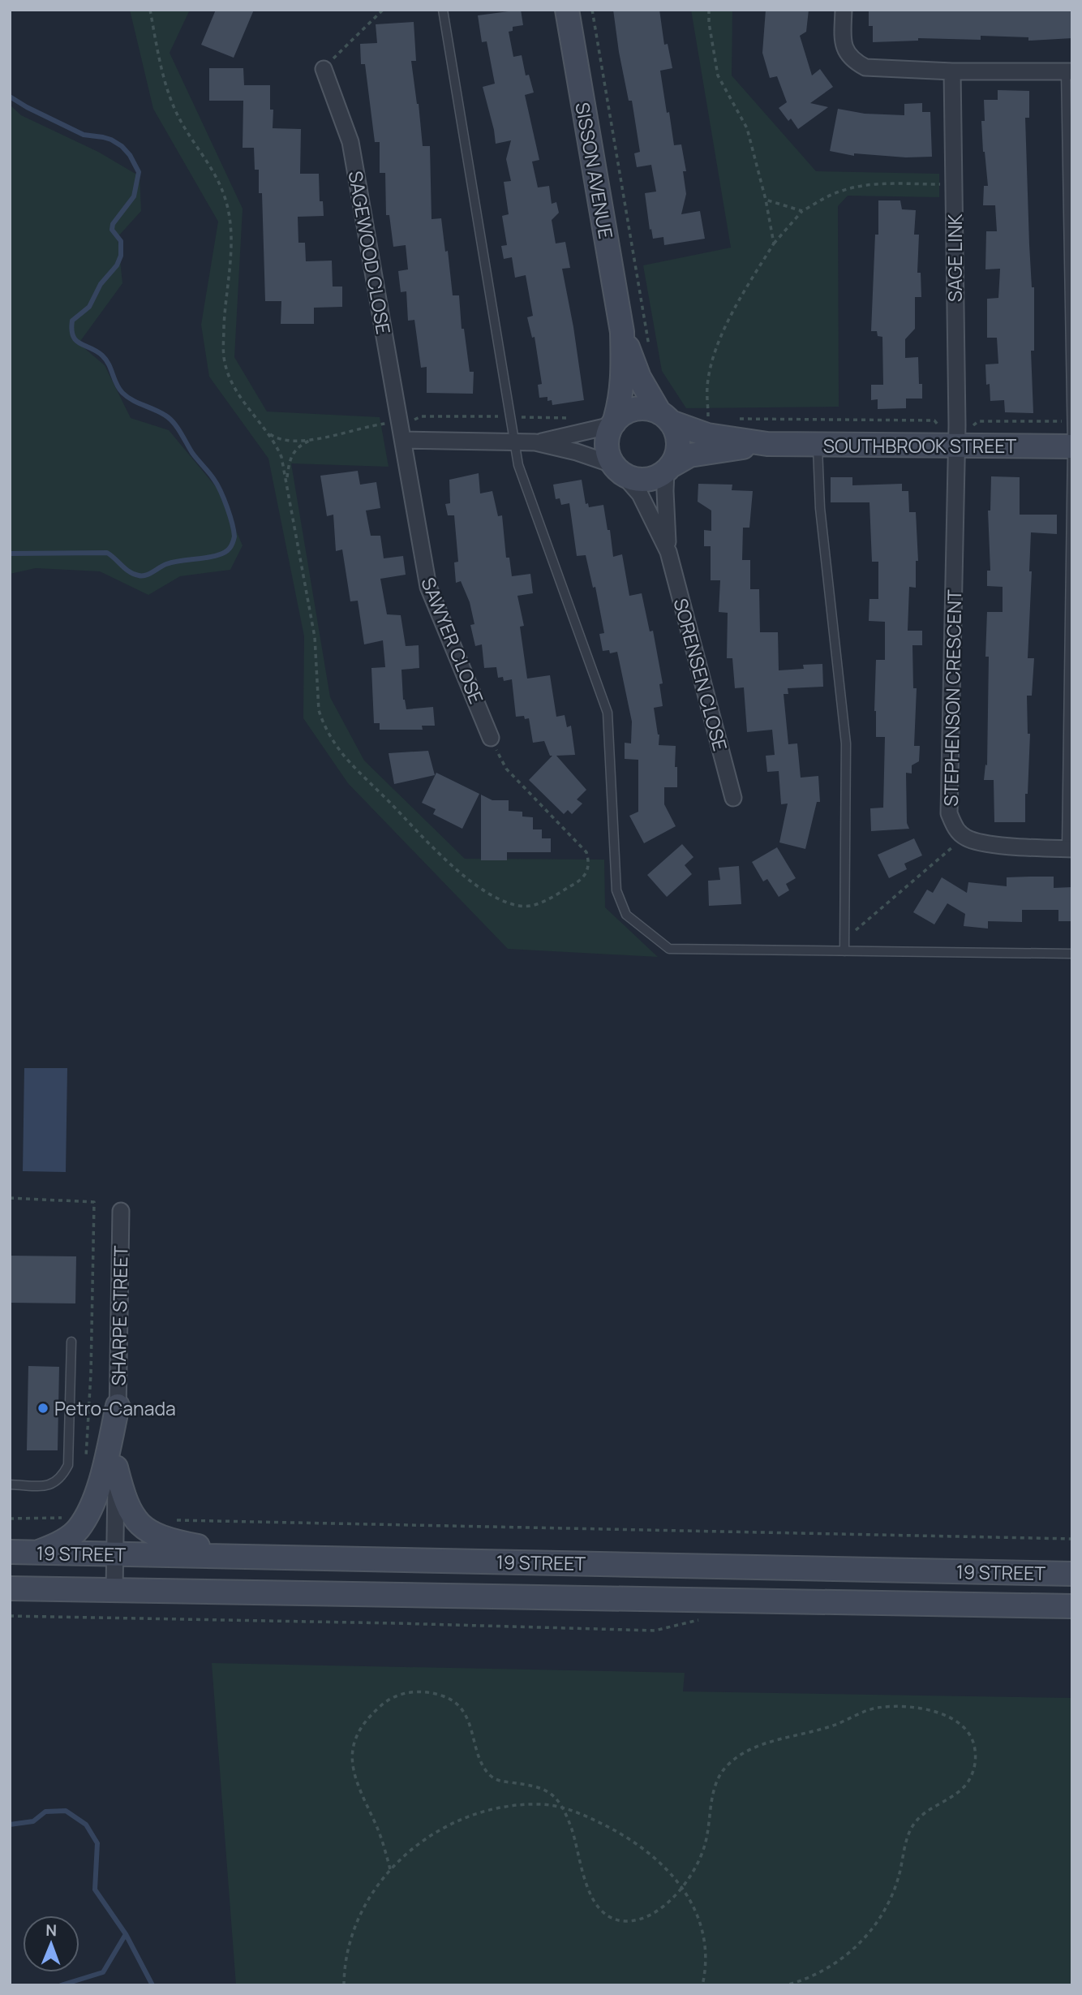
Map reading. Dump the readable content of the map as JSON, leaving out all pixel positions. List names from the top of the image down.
{
  "streets": {
    "main road": ["SISSON AVENUE", "SOUTHBROOK STREET", "19 STREET"],
    "street": [
      "SAGEWOOD CLOSE",
      "SAGE LINK",
      "SAWYER CLOSE",
      "SORENSEN CLOSE",
      "STEPHENSON CRESCENT",
      "SHARPE STREET"
    ]
  },
  "crossings": [
    ["SISSON AVENUE", "SOUTHBROOK STREET"],
    ["SISSON AVENUE", "SORENSEN CLOSE"],
    ["SAGEWOOD CLOSE", "SAWYER CLOSE"],
    ["SAGE LINK", "SOUTHBROOK STREET"],
    ["SAGE LINK", "STEPHENSON CRESCENT"],
    ["SOUTHBROOK STREET", "SORENSEN CLOSE"],
    ["SOUTHBROOK STREET", "STEPHENSON CRESCENT"],
    ["SHARPE STREET", "19 STREET"]
  ],
  "places": ["Petro-Canada"],
  "north": "top"
}
